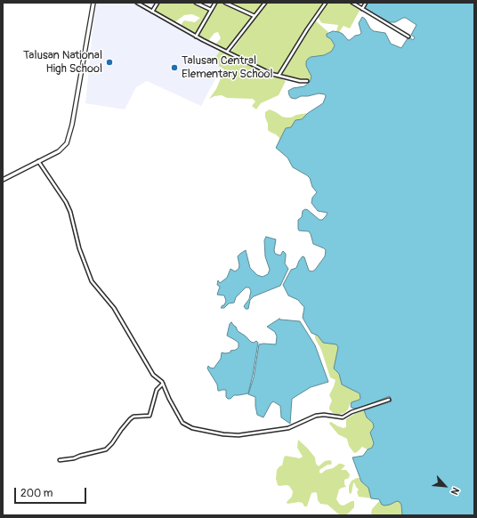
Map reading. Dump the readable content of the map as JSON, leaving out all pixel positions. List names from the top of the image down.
{
  "places": ["Talusan National High School", "Talusan Central Elementary School"],
  "scale_bar": "200 m",
  "north": "bottom right"
}
